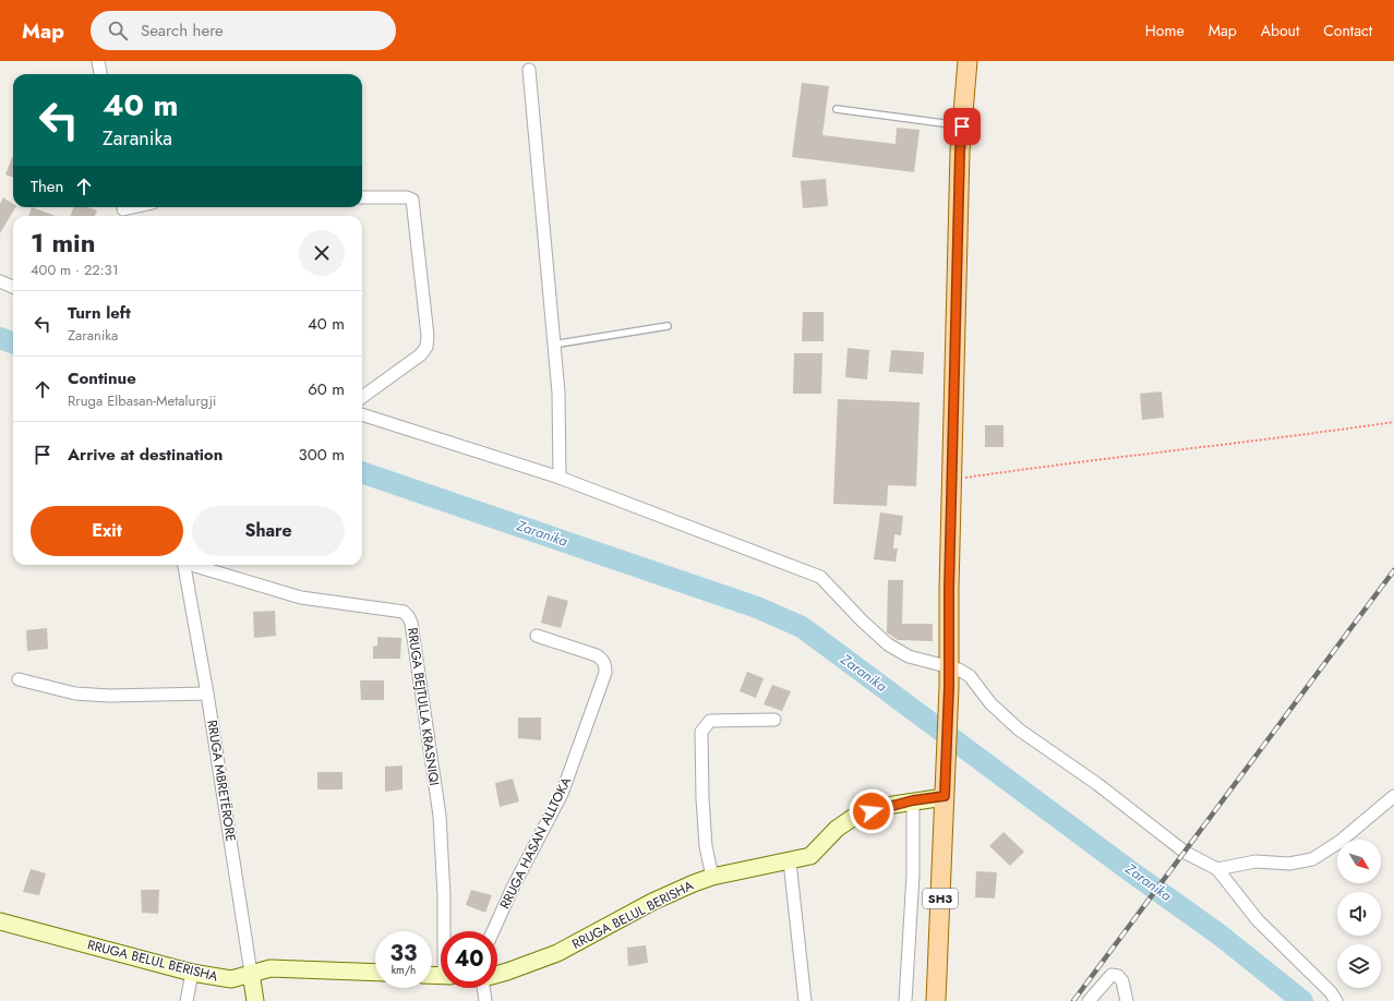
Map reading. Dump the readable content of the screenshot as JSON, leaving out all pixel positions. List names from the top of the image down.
{
  "streets": {
    "main road": ["SH3"],
    "street": [
      "RRUGA BEJTULLA KRASNIQI",
      "RRUGA MBRETËRORE",
      "RRUGA HASAN ALLTOKA",
      "RRUGA BELUL BERISHA"
    ]
  },
  "crossings": [
    ["RRUGA MBRETËRORE", "RRUGA BELUL BERISHA"],
    ["SH3", "RRUGA BELUL BERISHA"]
  ],
  "water": ["Zaranika"],
  "north": "bottom right",
  "page": {
    "header": "Map",
    "search": "Search here",
    "nav": [
      "Home",
      "Map",
      "About",
      "Contact"
    ],
    "turn": ["40 m", "Zaranika"],
    "then": "Then",
    "heading": ["1 min", "400 m · 22:31"],
    "list": [
      {
        "name": "Turn left",
        "note": "Zaranika",
        "value": "40 m"
      },
      {
        "name": "Continue",
        "note": "Rruga Elbasan-Metalurgji",
        "value": "60 m"
      },
      {
        "name": "Arrive at destination",
        "value": "300 m"
      }
    ],
    "buttons": ["Exit", "Share"],
    "speed": "33 km/h",
    "limit": "40"
  }
}
